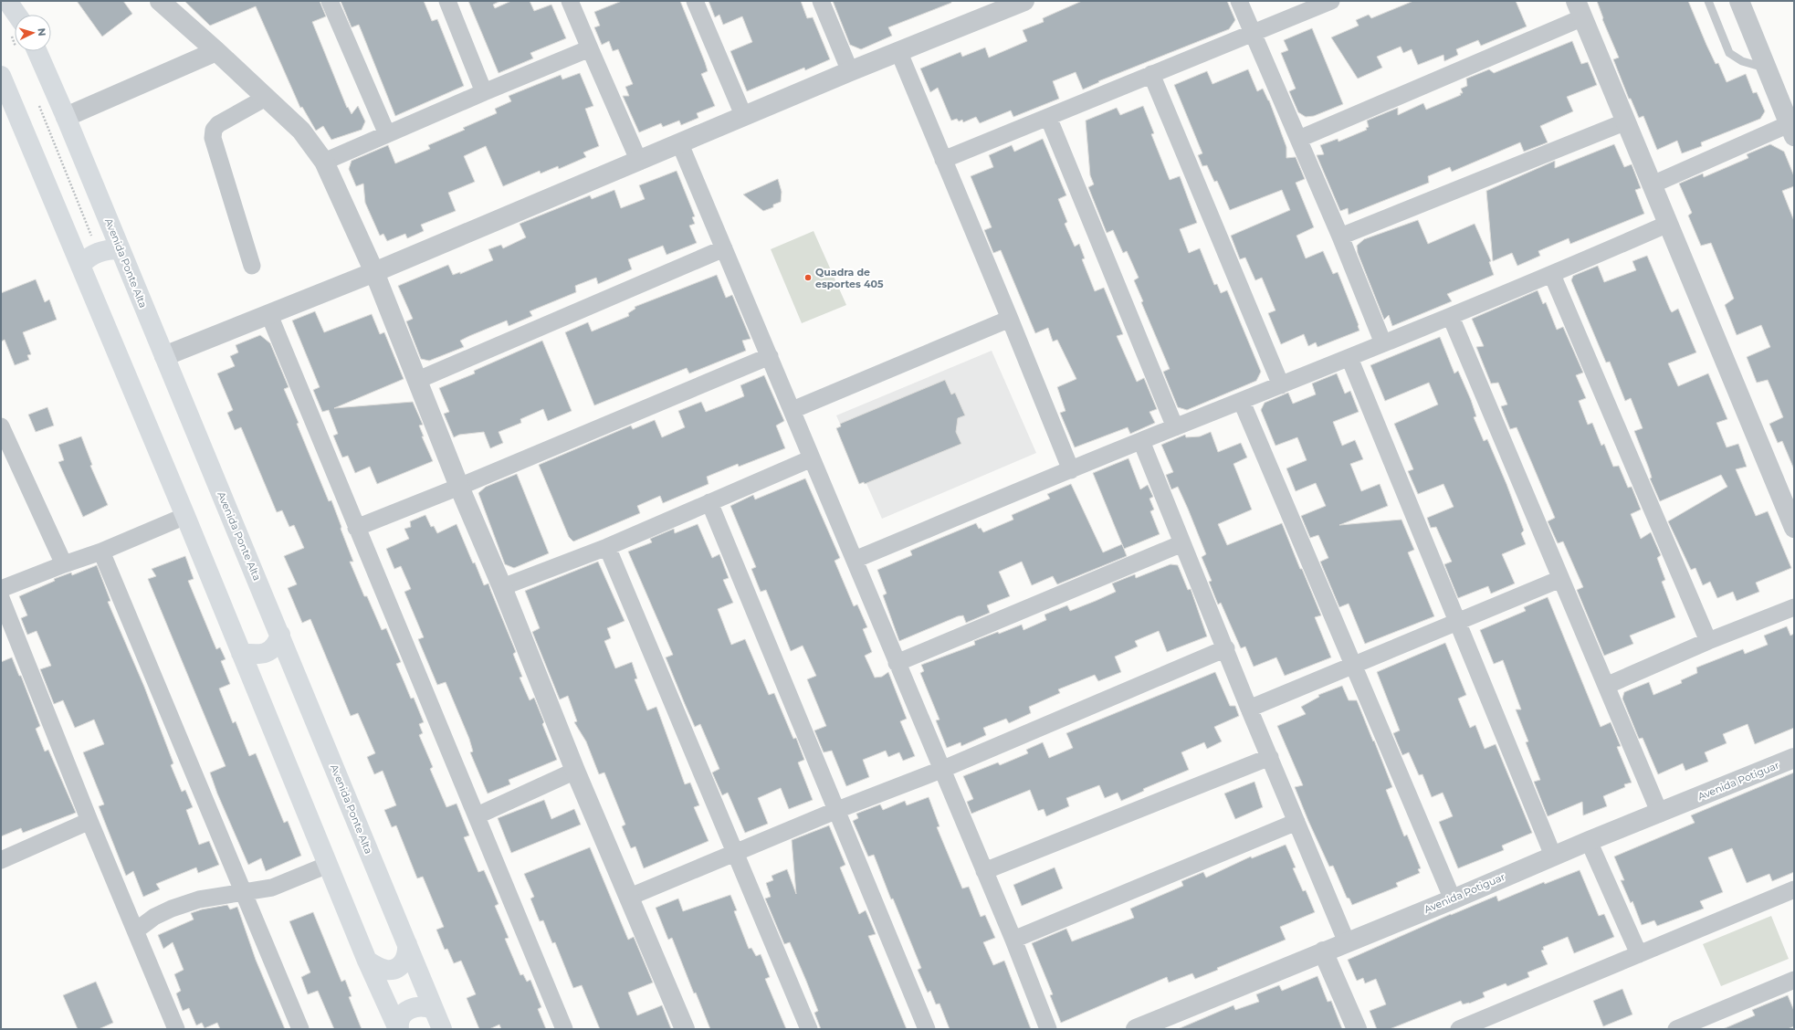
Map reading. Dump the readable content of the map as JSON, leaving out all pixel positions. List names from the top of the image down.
{
  "streets": {
    "main road": ["Avenida Ponte Alta"],
    "street": ["Avenida Potiguar"]
  },
  "places": ["Quadra de esportes 405"],
  "north": "right"
}
